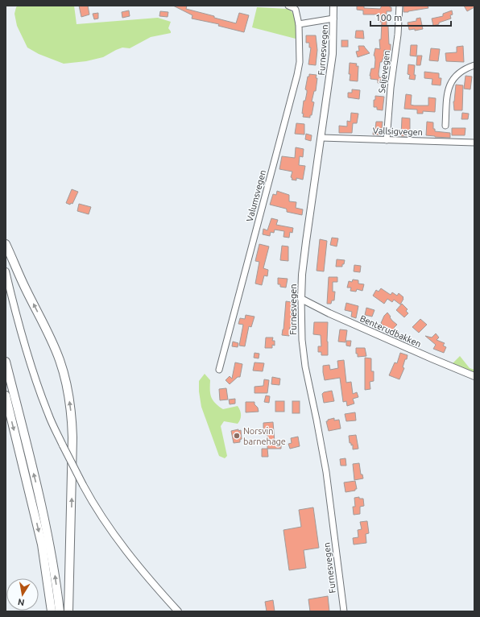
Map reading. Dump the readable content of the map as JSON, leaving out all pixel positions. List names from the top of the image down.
{
  "streets": {
    "main road": ["Furnesvegen", "Benterudbakken"],
    "street": ["Seljevegen", "Vallsigvegen", "Valumsvegen"]
  },
  "crossings": [
    ["Furnesvegen", "Vallsigvegen"],
    ["Furnesvegen", "Benterudbakken"],
    ["Seljevegen", "Vallsigvegen"]
  ],
  "places": ["Norsvin barnehage"],
  "scale_bar": "100 m",
  "north": "bottom"
}
